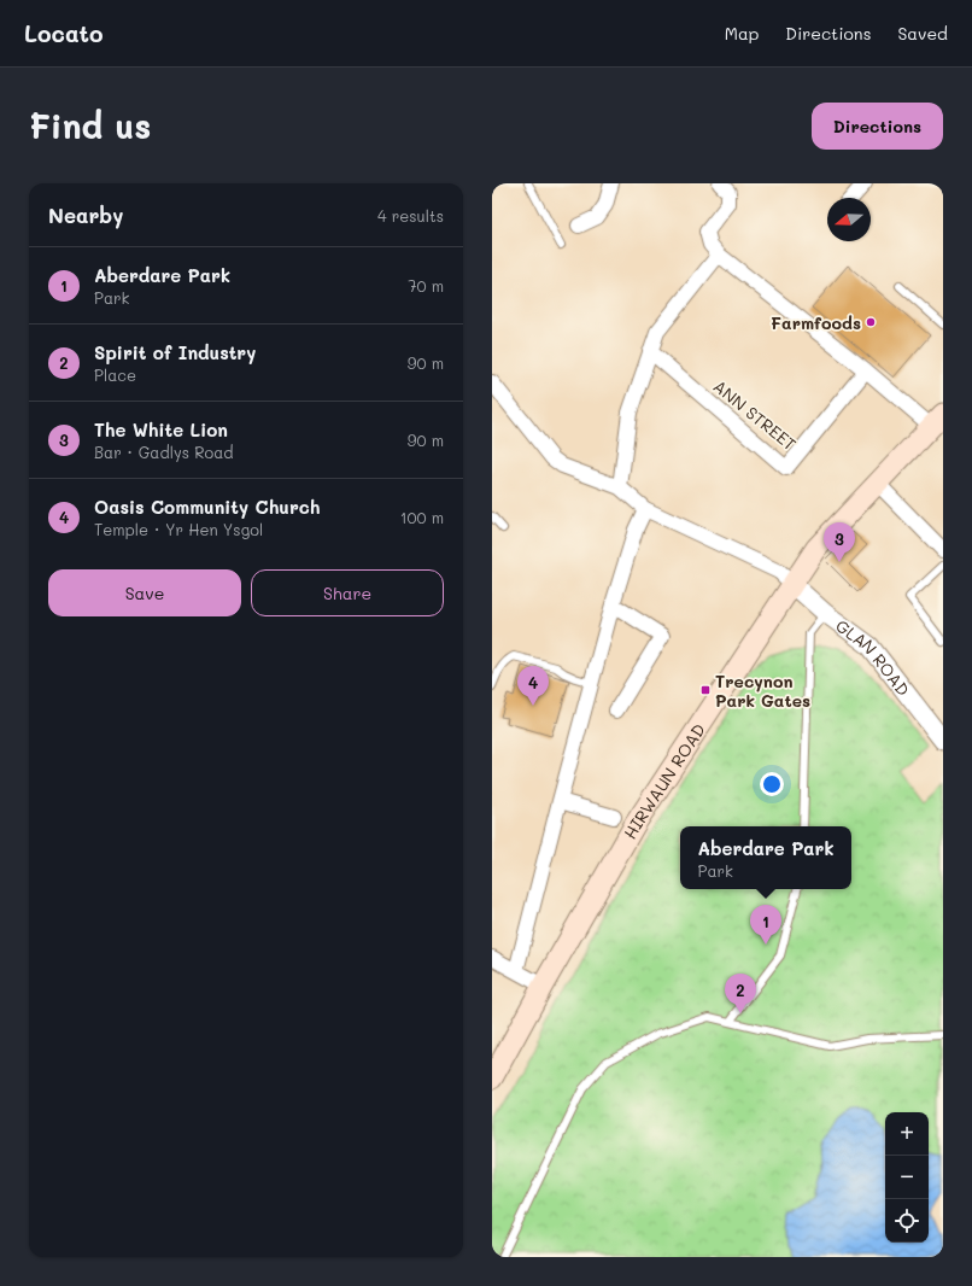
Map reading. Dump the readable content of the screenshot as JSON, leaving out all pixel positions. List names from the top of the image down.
{
  "streets": {
    "main road": ["HIRWAUN ROAD"],
    "street": ["ANN STREET", "GLAN ROAD"]
  },
  "crossings": [
    ["GLAN ROAD", "HIRWAUN ROAD"]
  ],
  "places": {
    "other": ["Farmfoods"],
    "transit": ["Trecynon Park Gates"]
  },
  "north": "left",
  "page": {
    "header": "Locato",
    "nav": ["Map", "Directions", "Saved"],
    "buttons": [
      "Directions",
      ["Save", "Share"]
    ],
    "title": "Find us",
    "heading": ["Nearby", "4 results"],
    "list": [
      {
        "mark": "1",
        "name": "Aberdare Park",
        "note": "Park",
        "value": "70 m"
      },
      {
        "mark": "2",
        "name": "Spirit of Industry",
        "note": "Place",
        "value": "90 m"
      },
      {
        "mark": "3",
        "name": "The White Lion",
        "note": "Bar · Gadlys Road",
        "value": "90 m"
      },
      {
        "mark": "4",
        "name": "Oasis Community Church",
        "note": "Temple · Yr Hen Ysgol",
        "value": "100 m"
      }
    ],
    "pins": [
      "3",
      "4",
      "1",
      "2"
    ],
    "popup": ["Aberdare Park", "Park"],
    "map_buttons": ["+", "−"]
  }
}
